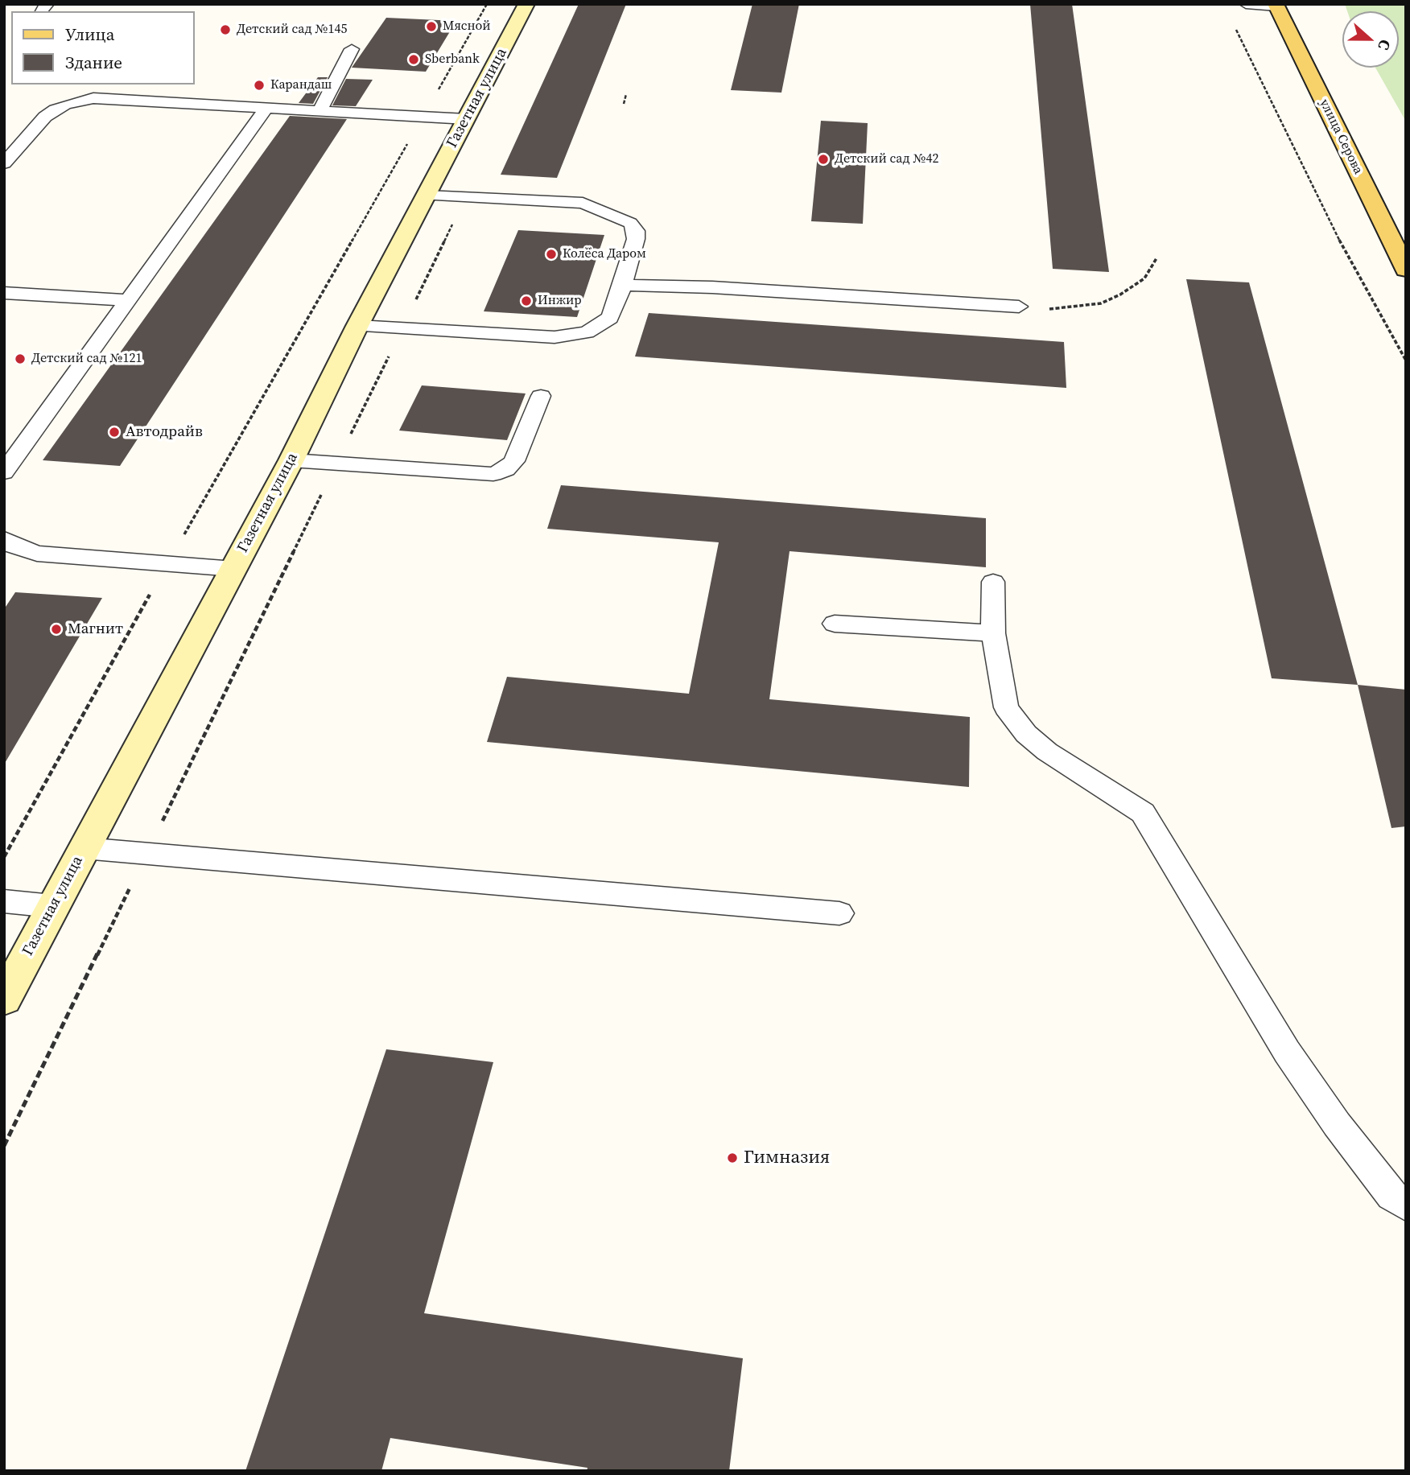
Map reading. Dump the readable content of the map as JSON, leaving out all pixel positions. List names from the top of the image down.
{
  "streets": {
    "main road": ["Газетная улица", "улица Серова"]
  },
  "places": [
    "Мясной",
    "Детский сад №145",
    "Sberbank",
    "Карандаш",
    "Детский сад №42",
    "Колёса Даром",
    "Инжир",
    "Детский сад №121",
    "Автодрайв",
    "Магнит",
    "Гимназия"
  ],
  "legend": ["Улица", "Здание"],
  "north": "right"
}
